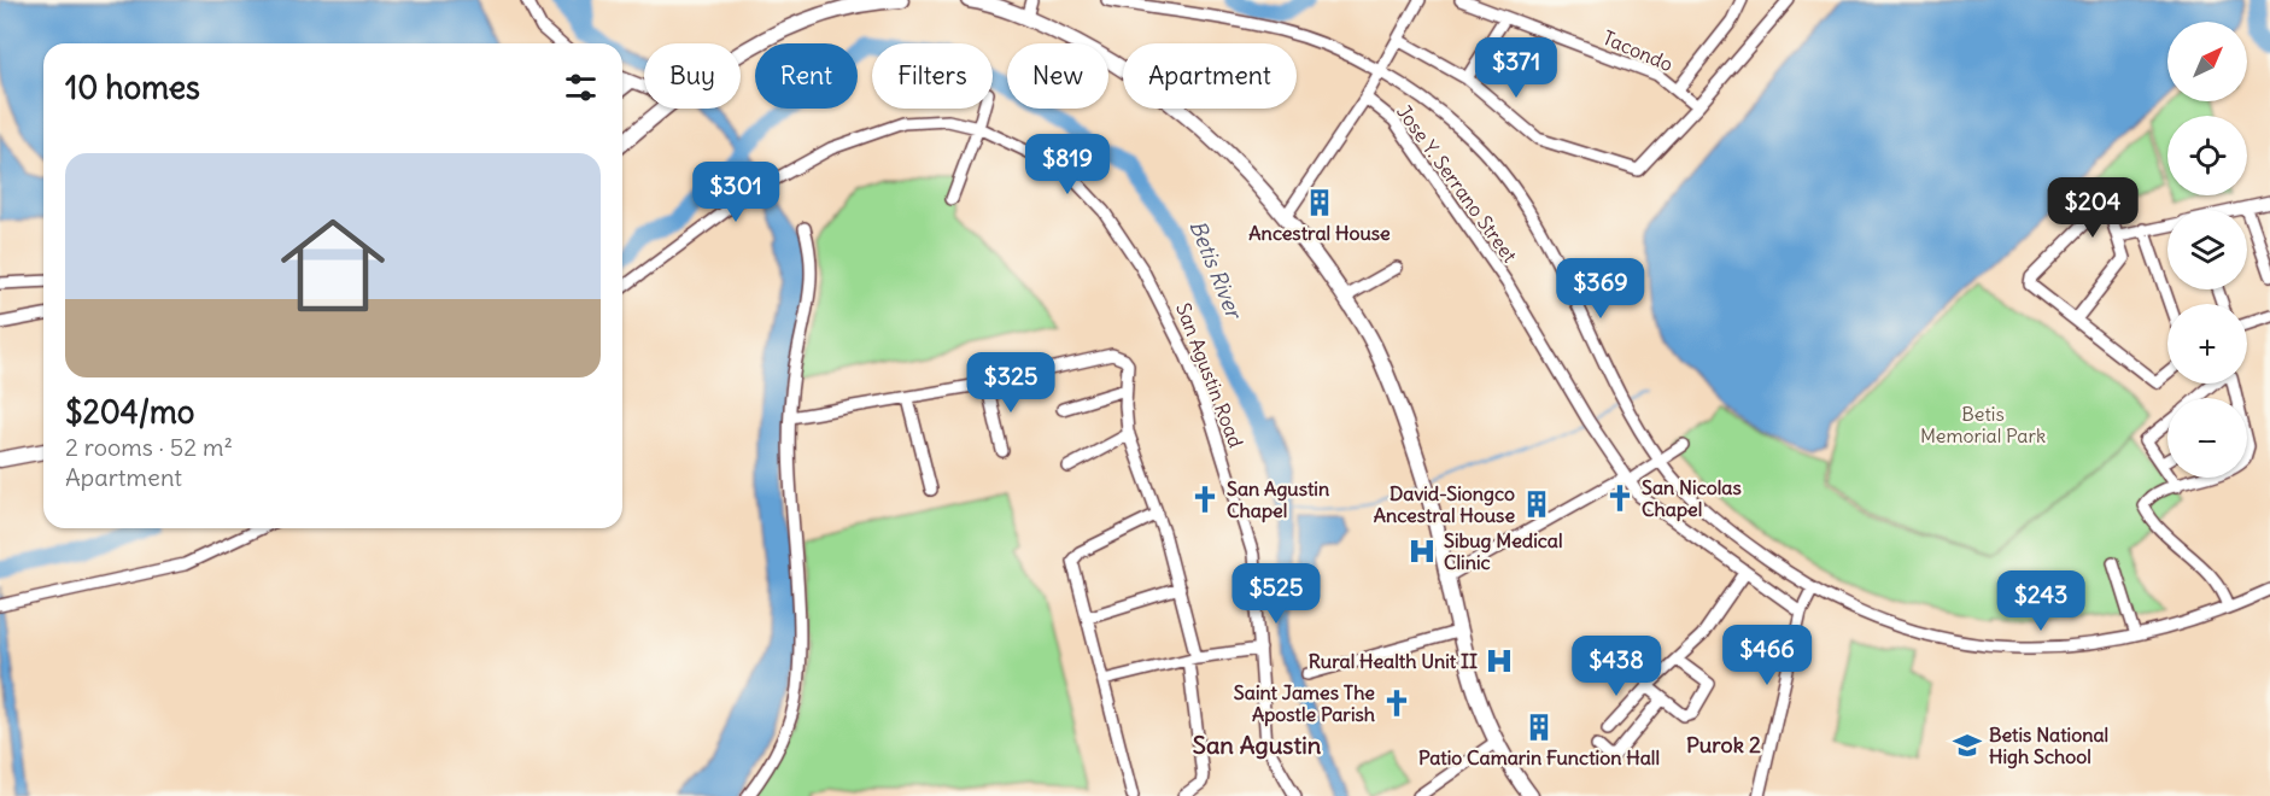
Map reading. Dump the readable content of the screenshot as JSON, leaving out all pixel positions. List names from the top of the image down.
{
  "streets": {
    "street": ["Tacondo", "Jose Y. Serrano Street", "San Agustin Road"]
  },
  "districts": ["San Agustin", "Purok 2"],
  "water": ["Betis River"],
  "parks": ["Betis Memorial Park"],
  "places": {
    "building": ["Ancestral House", "David-Siongco Ancestral House", "Patio Camarin Function Hall"],
    "church": ["San Nicolas Chapel", "San Agustin Chapel", "Saint James The Apostle Parish"],
    "hospital": ["Sibug Medical Clinic", "Rural Health Unit II"],
    "school or university": ["Betis National High School"]
  },
  "north": "top right",
  "page": {
    "map_buttons": ["+", "−"],
    "price": [
      "$371",
      "$819",
      "$301",
      "$204",
      "$369",
      "$325",
      "$525",
      "$243",
      "$466",
      "$438"
    ],
    "chip": [
      "Buy",
      "Rent",
      "Filters",
      "New",
      "Apartment"
    ],
    "heading": "10 homes",
    "list": [
      {
        "name": "$204/mo",
        "note": "2 rooms · 52 m² · Apartment"
      }
    ]
  }
}
